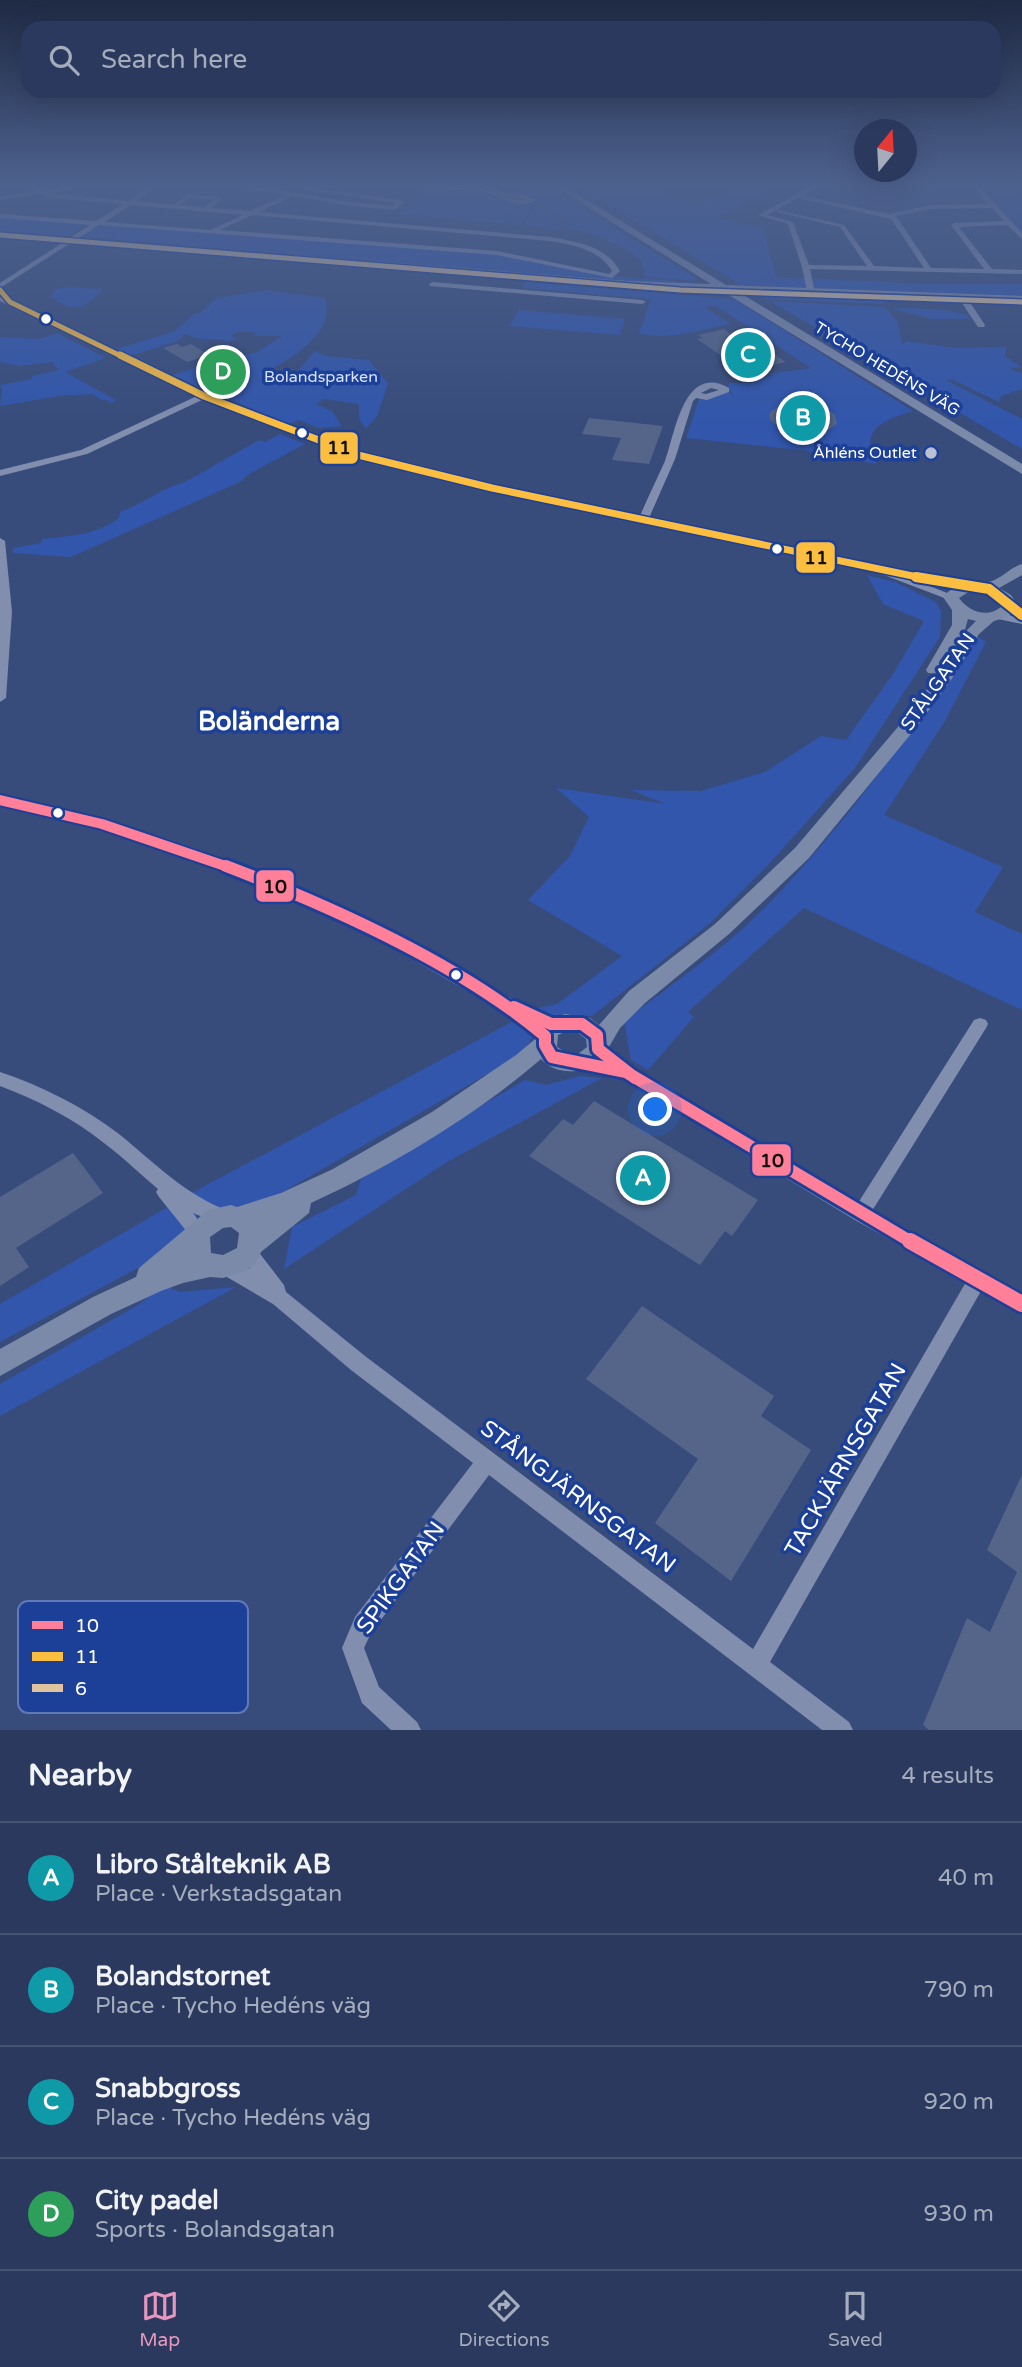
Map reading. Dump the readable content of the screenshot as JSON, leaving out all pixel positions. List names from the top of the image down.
{
  "streets": {
    "main road": ["TYCHO HEDÉNS VÄG", "STÅLGATAN"],
    "street": ["TACKJÄRNSGATAN", "STÅNGJÄRNSGATAN", "SPIKGATAN"]
  },
  "crossings": [
    ["TACKJÄRNSGATAN", "STÅNGJÄRNSGATAN"],
    ["STÅNGJÄRNSGATAN", "SPIKGATAN"]
  ],
  "districts": ["Boländerna"],
  "parks": ["Bolandsparken"],
  "places": ["Åhléns Outlet"],
  "lines": ["transit line 6", "transit line 11", "transit line 10"],
  "legend": ["10", "11", "6"],
  "north": "top",
  "page": {
    "search": "Search here",
    "pins": [
      "C",
      "D",
      "B",
      "A"
    ],
    "heading": ["Nearby", "4 results"],
    "list": [
      {
        "mark": "A",
        "name": "Libro Stålteknik AB",
        "note": "Place · Verkstadsgatan",
        "value": "40 m"
      },
      {
        "mark": "B",
        "name": "Bolandstornet",
        "note": "Place · Tycho Hedéns väg",
        "value": "790 m"
      },
      {
        "mark": "C",
        "name": "Snabbgross",
        "note": "Place · Tycho Hedéns väg",
        "value": "920 m"
      },
      {
        "mark": "D",
        "name": "City padel",
        "note": "Sports · Bolandsgatan",
        "value": "930 m"
      }
    ],
    "nav": ["Map", "Directions", "Saved"]
  }
}
